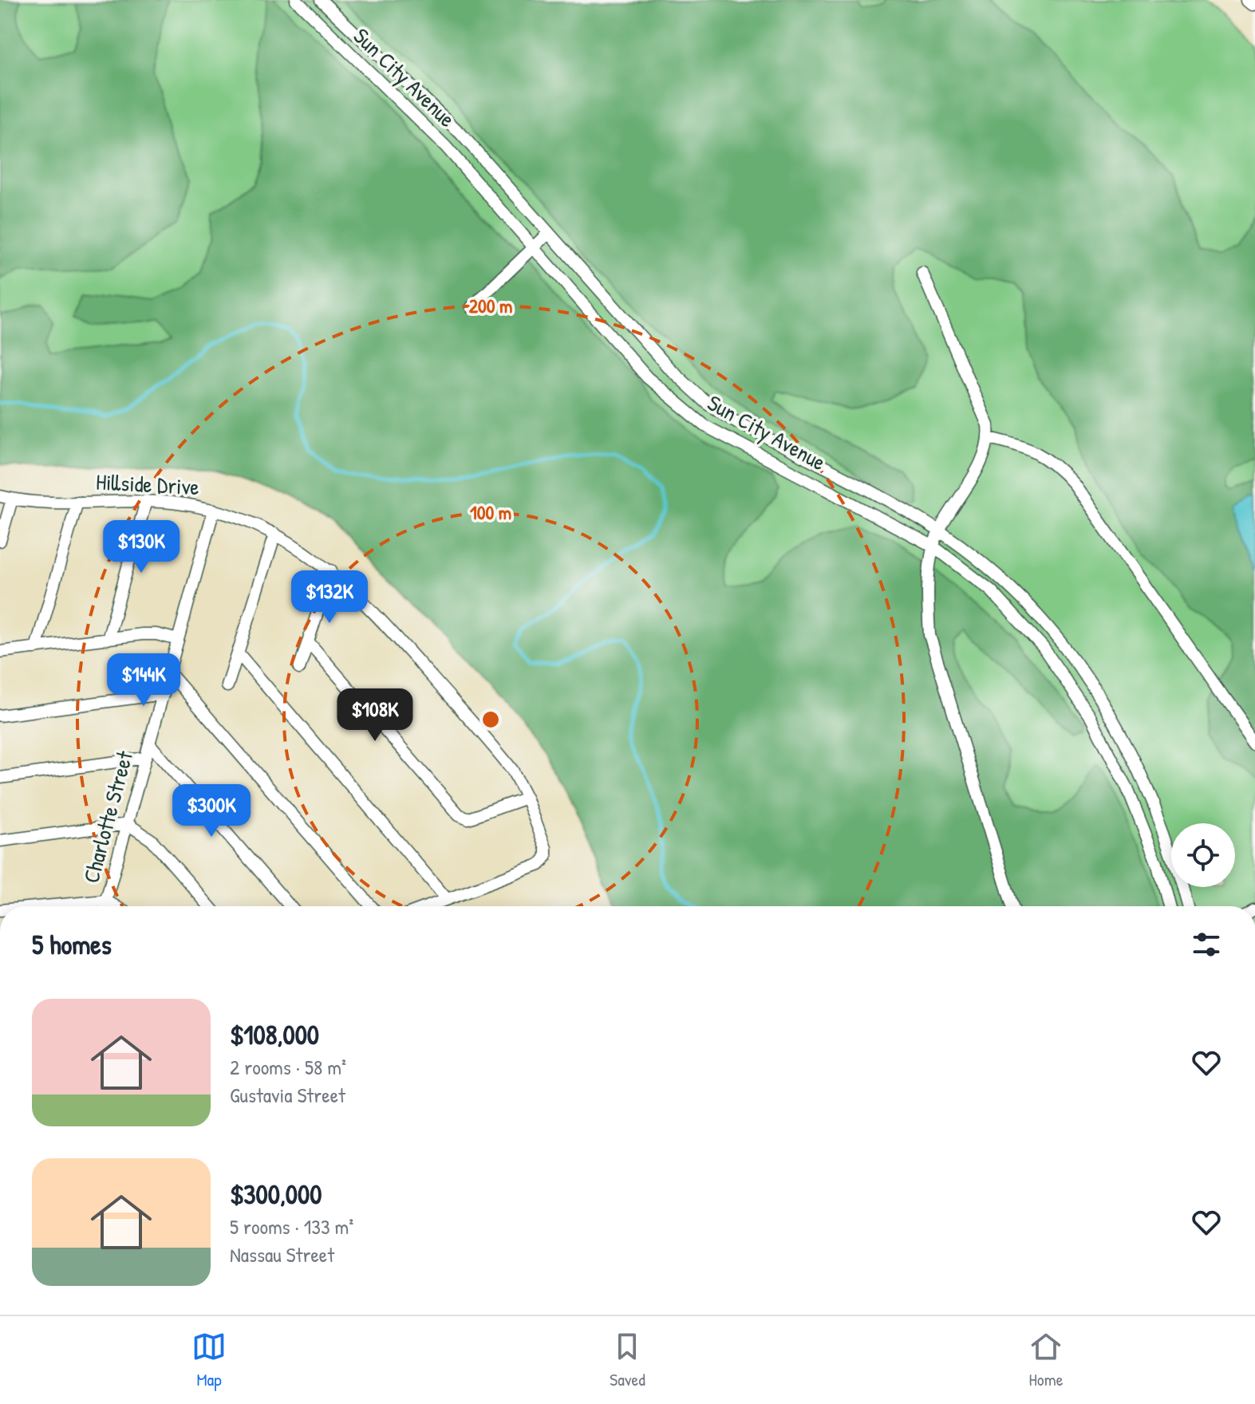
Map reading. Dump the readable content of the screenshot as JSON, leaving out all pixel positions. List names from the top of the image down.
{
  "streets": {
    "street": ["Sun City Avenue", "Hillside Drive", "Charlotte Street"]
  },
  "crossings": [
    ["Hillside Drive", "Charlotte Street"]
  ],
  "page": {
    "price": [
      "$130K",
      "$132K",
      "$144K",
      "$108K",
      "$300K"
    ],
    "heading": "5 homes",
    "list": [
      {
        "name": "$108,000",
        "note": "2 rooms · 58 m² · Gustavia Street"
      },
      {
        "name": "$300,000",
        "note": "5 rooms · 133 m² · Nassau Street"
      }
    ],
    "tabs": ["Map", "Saved", "Home"]
  },
  "rings": ["200 m", "100 m"]
}
